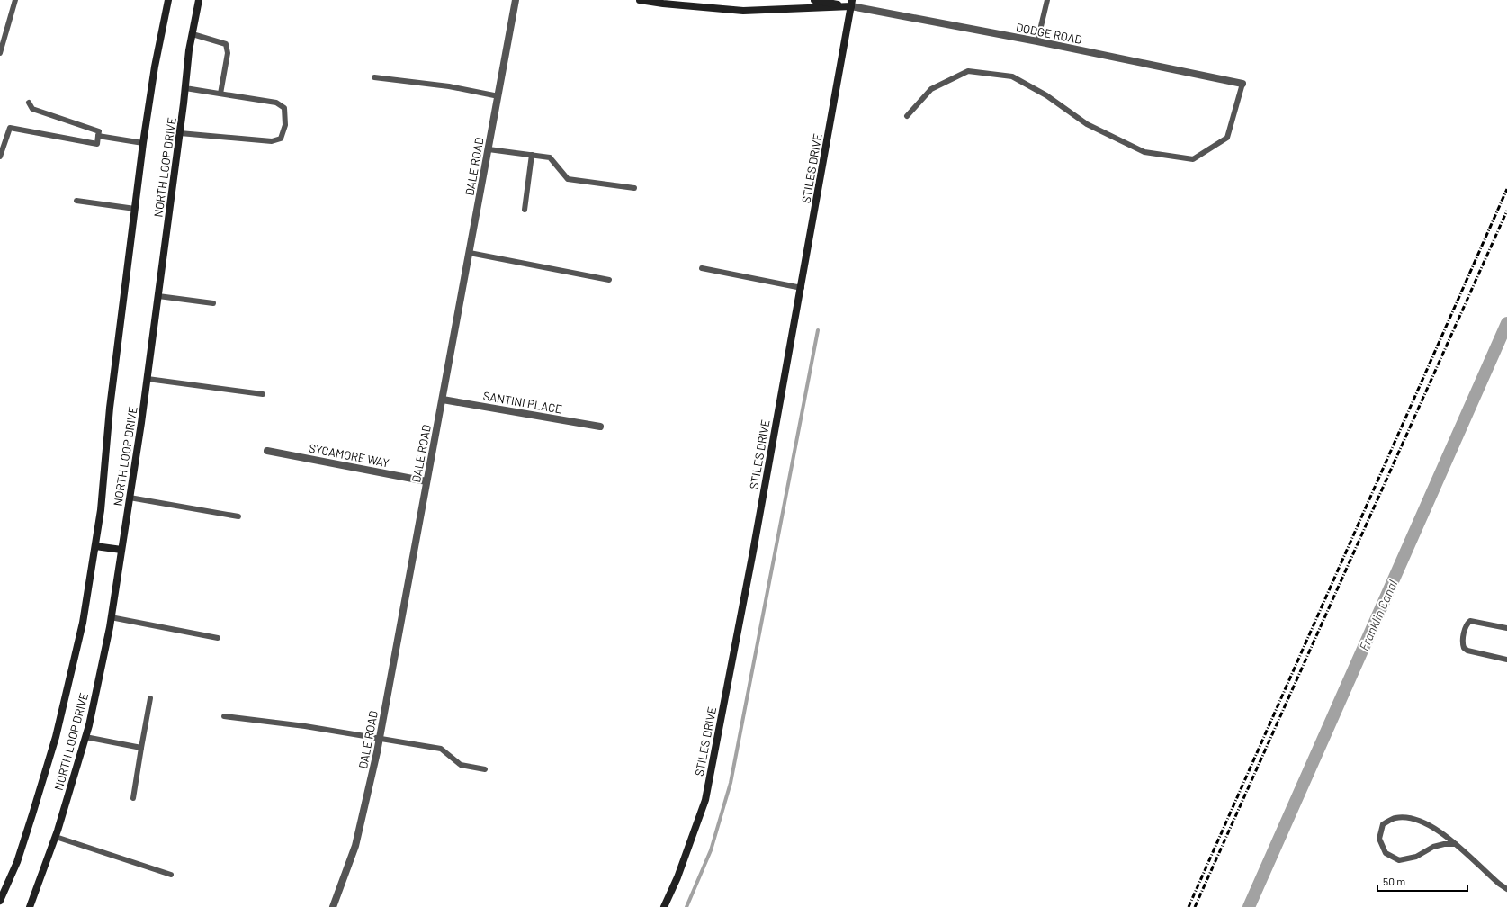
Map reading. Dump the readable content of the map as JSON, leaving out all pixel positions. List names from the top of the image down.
{
  "streets": {
    "main road": ["DODGE ROAD", "NORTH LOOP DRIVE", "STILES DRIVE"],
    "street": ["DALE ROAD", "SANTINI PLACE", "SYCAMORE WAY"]
  },
  "crossings": [
    ["DODGE ROAD", "STILES DRIVE"],
    ["DALE ROAD", "SANTINI PLACE"],
    ["DALE ROAD", "SYCAMORE WAY"]
  ],
  "water": ["Franklin Canal"],
  "scale_bar": "50 m"
}
